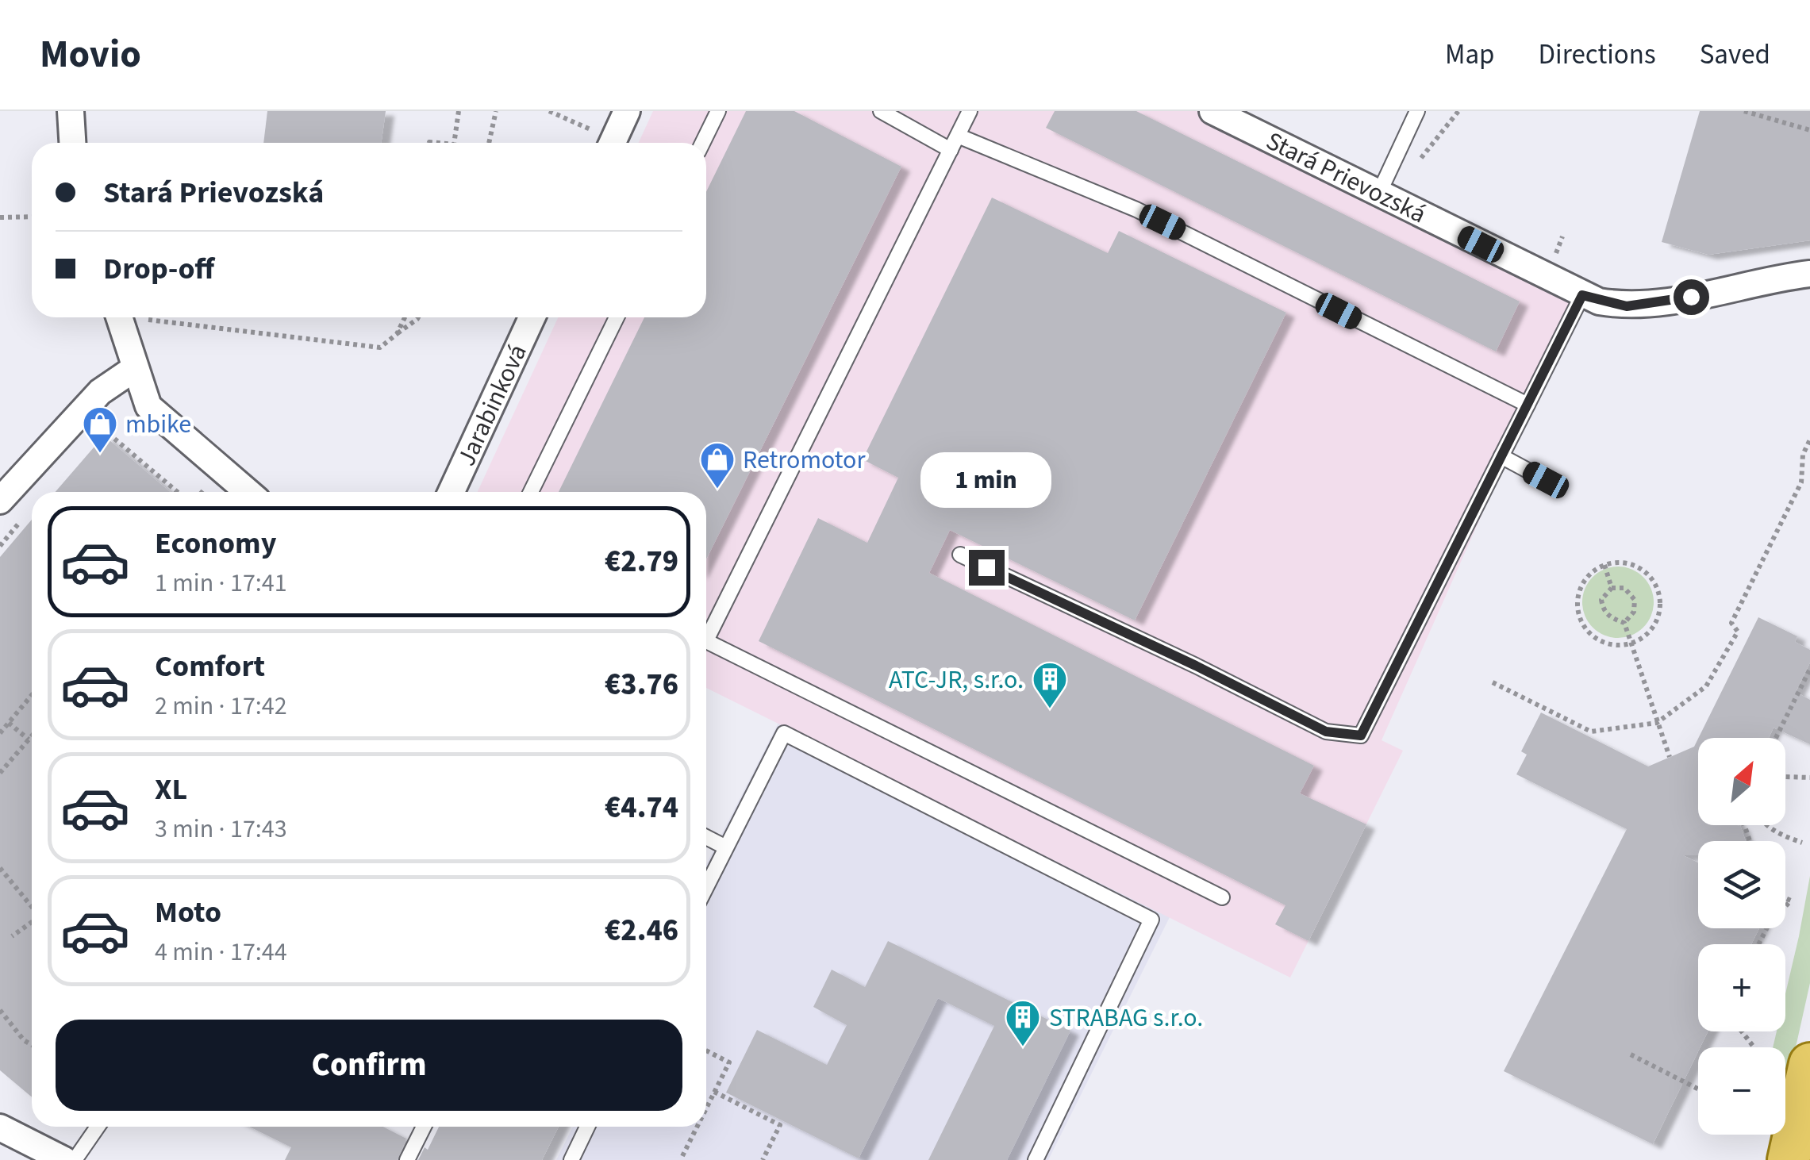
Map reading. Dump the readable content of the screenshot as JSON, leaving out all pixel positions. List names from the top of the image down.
{
  "streets": {
    "street": ["Stará Prievozská", "Jarabinková"]
  },
  "places": {
    "shop": ["mbike", "Retromotor"],
    "building": ["ATC-JR, s.r.o.", "STRABAG s.r.o."]
  },
  "north": "top right",
  "page": {
    "header": "Movio",
    "nav": ["Map", "Directions", "Saved"],
    "banner": ["Stará Prievozská", "Drop-off"],
    "bubble": "1 min",
    "list": [
      {
        "name": "Economy",
        "note": "1 min · 17:41",
        "value": "€2.79"
      },
      {
        "name": "Comfort",
        "note": "2 min · 17:42",
        "value": "€3.76"
      },
      {
        "name": "XL",
        "note": "3 min · 17:43",
        "value": "€4.74"
      },
      {
        "name": "Moto",
        "note": "4 min · 17:44",
        "value": "€2.46"
      }
    ],
    "map_buttons": ["+", "−"],
    "buttons": "Confirm"
  }
}
